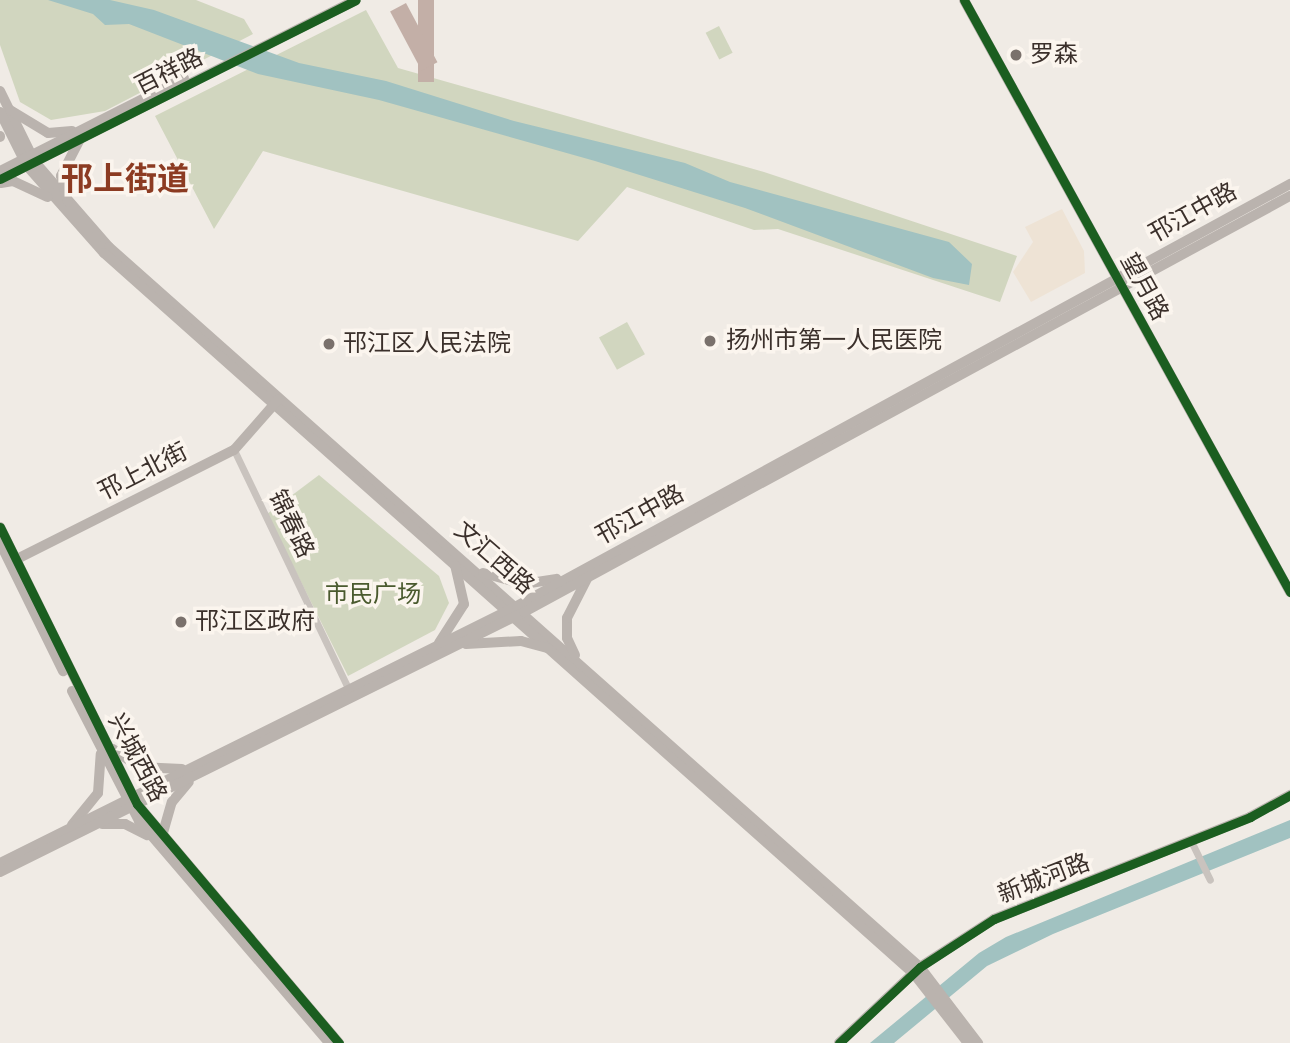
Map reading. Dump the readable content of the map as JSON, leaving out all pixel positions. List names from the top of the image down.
{
  "streets": {
    "main road": [
      "百祥路",
      "邗江中路",
      "望月路",
      "邗上北街",
      "文汇西路",
      "兴城西路",
      "新城河路"
    ],
    "street": ["锦春路"]
  },
  "crossings": [
    ["百祥路", "文汇西路"],
    ["邗江中路", "望月路"],
    ["邗江中路", "锦春路"],
    ["邗江中路", "文汇西路"],
    ["邗江中路", "兴城西路"],
    ["邗上北街", "锦春路"],
    ["邗上北街", "文汇西路"],
    ["邗上北街", "兴城西路"],
    ["文汇西路", "新城河路"]
  ],
  "districts": ["邗上街道"],
  "parks": ["市民广场"],
  "places": [
    "罗森",
    "扬州市第一人民医院",
    "邗江区人民法院",
    "邗江区政府"
  ]
}
